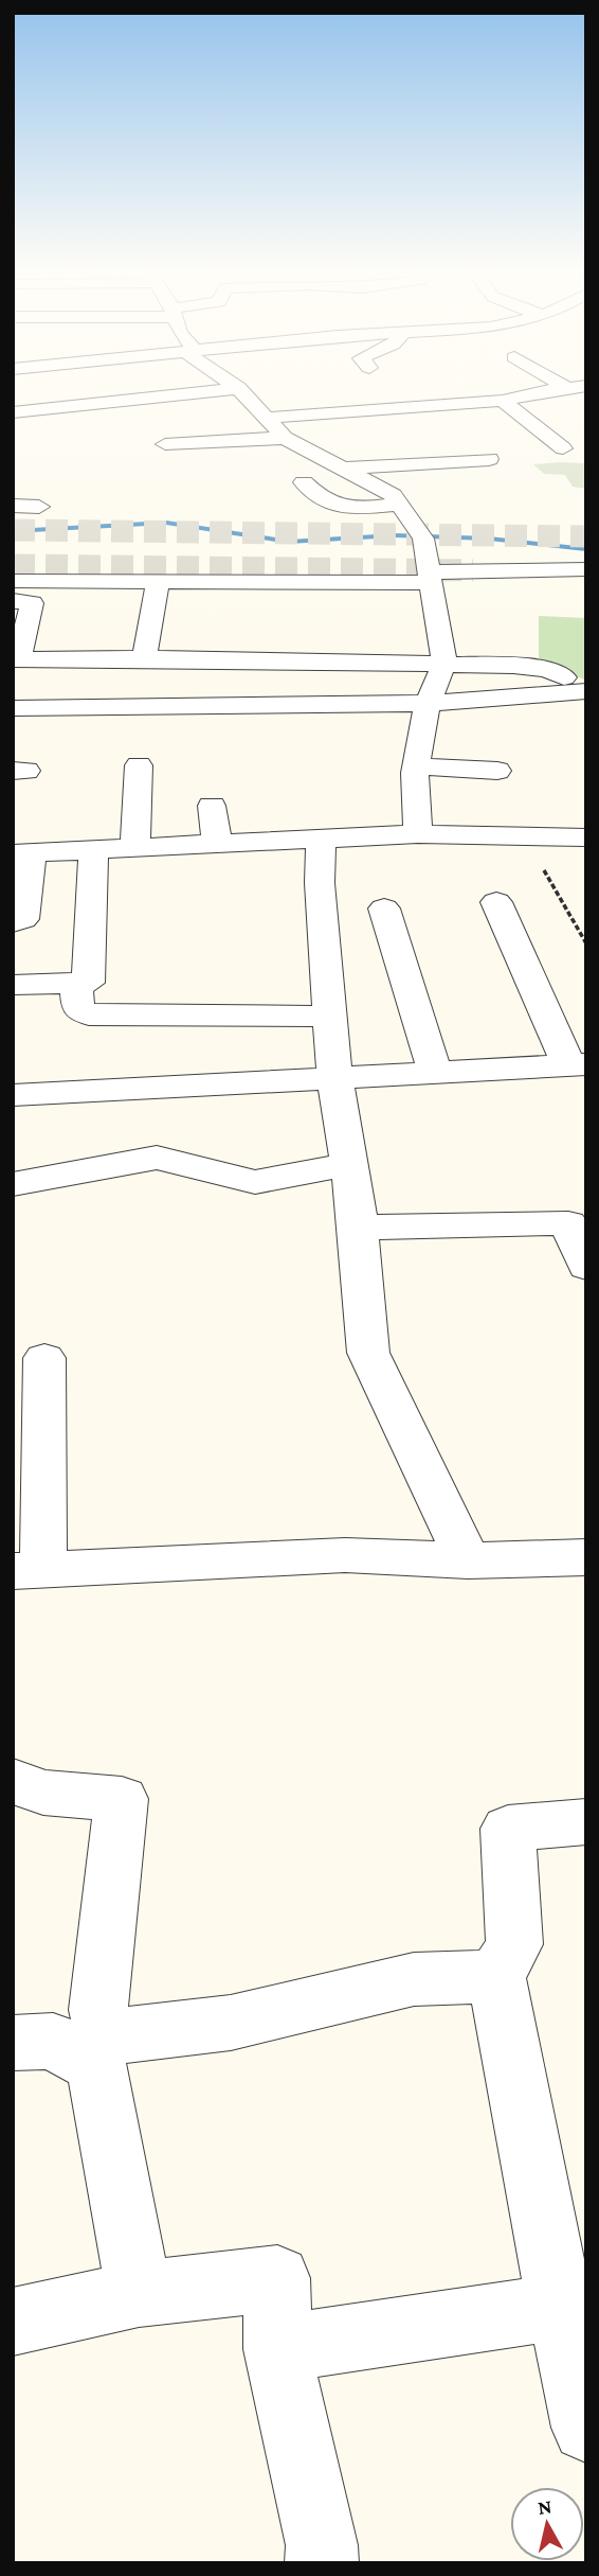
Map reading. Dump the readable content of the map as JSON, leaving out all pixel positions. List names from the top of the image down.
{
  "north": "top"
}
